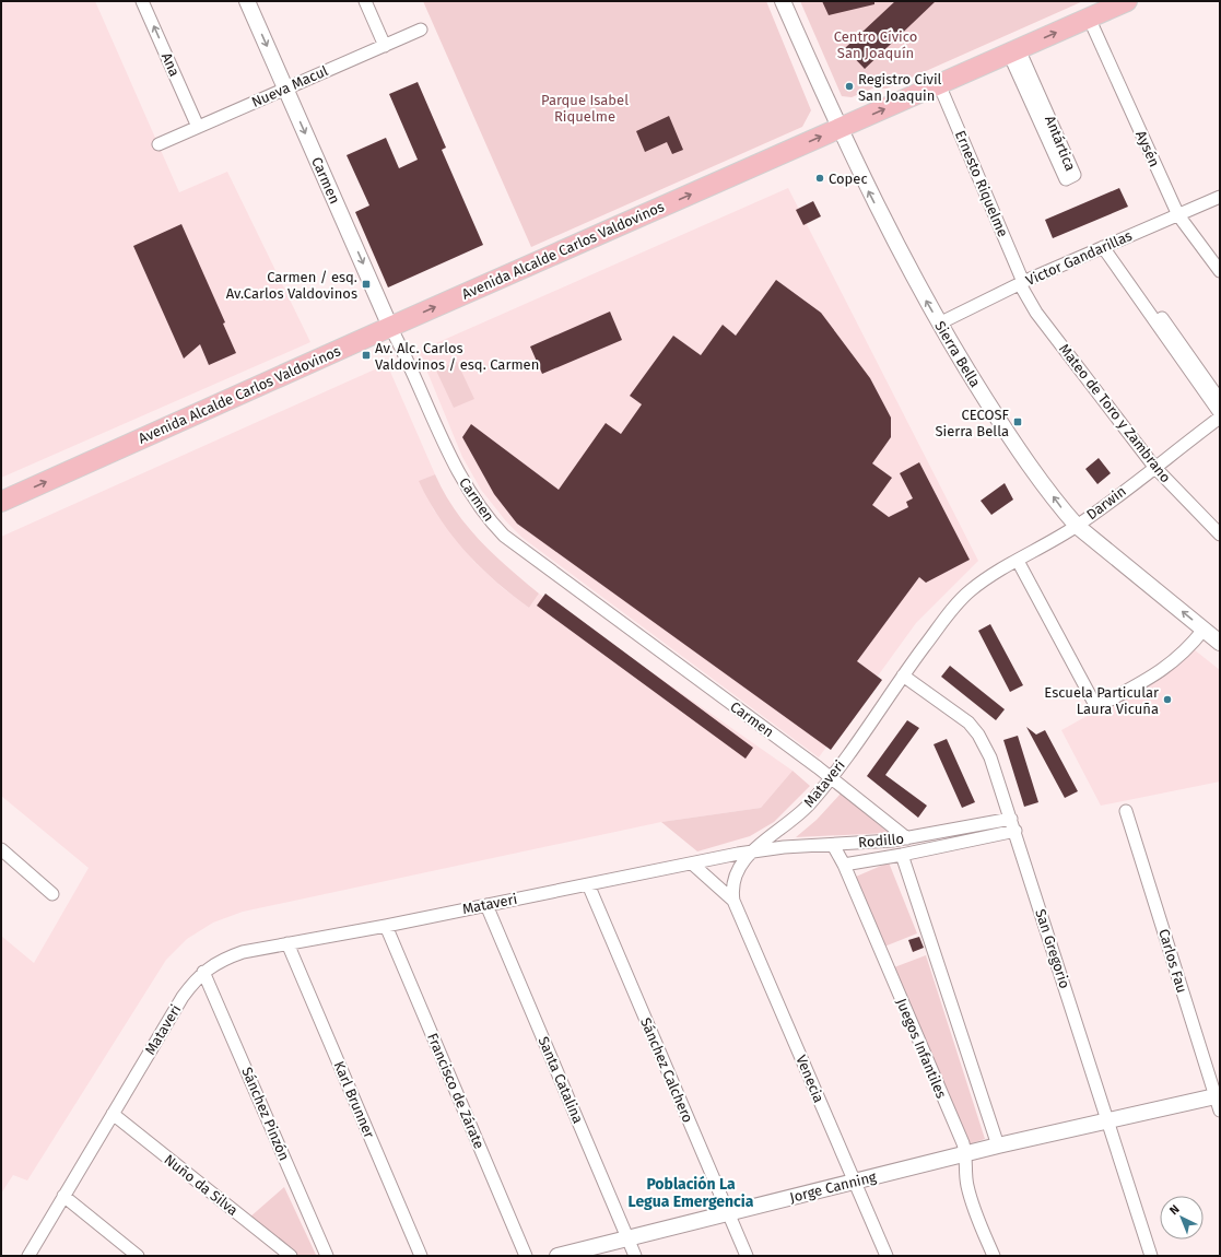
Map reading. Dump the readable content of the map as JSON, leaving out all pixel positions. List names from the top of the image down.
{
  "streets": {
    "main road": ["Avenida Alcalde Carlos Valdovinos"],
    "street": [
      "Ana",
      "Nueva Macul",
      "Antártica",
      "Aysén",
      "Carmen",
      "Ernesto Riquelme",
      "Victor Gandarillas",
      "Sierra Bella",
      "Mateo de Toro y Zambrano",
      "Darwin",
      "Mataveri",
      "Rodillo",
      "San Gregorio",
      "Carlos Fau",
      "Juegos Infantiles",
      "Sánchez Calchero",
      "Venecia",
      "Santa Catalina",
      "Francisco de Zárate",
      "Karl Brunner",
      "Sánchez Pinzón",
      "Nuño da Silva",
      "Jorge Canning"
    ]
  },
  "crossings": [
    ["Ana", "Nueva Macul"],
    ["Nueva Macul", "Carmen"],
    ["Antártica", "Avenida Alcalde Carlos Valdovinos"],
    ["Aysén", "Avenida Alcalde Carlos Valdovinos"],
    ["Aysén", "Victor Gandarillas"],
    ["Carmen", "Avenida Alcalde Carlos Valdovinos"],
    ["Carmen", "Mataveri"],
    ["Carmen", "Rodillo"],
    ["Ernesto Riquelme", "Avenida Alcalde Carlos Valdovinos"],
    ["Ernesto Riquelme", "Victor Gandarillas"],
    ["Ernesto Riquelme", "Mateo de Toro y Zambrano"],
    ["Avenida Alcalde Carlos Valdovinos", "Sierra Bella"],
    ["Victor Gandarillas", "Sierra Bella"],
    ["Victor Gandarillas", "Mateo de Toro y Zambrano"],
    ["Sierra Bella", "Darwin"],
    ["Mateo de Toro y Zambrano", "Darwin"],
    ["Darwin", "Mataveri"],
    ["Mataveri", "Rodillo"],
    ["Mataveri", "San Gregorio"],
    ["Mataveri", "Sánchez Calchero"],
    ["Mataveri", "Venecia"],
    ["Mataveri", "Santa Catalina"],
    ["Mataveri", "Francisco de Zárate"],
    ["Mataveri", "Karl Brunner"],
    ["Mataveri", "Sánchez Pinzón"],
    ["Mataveri", "Nuño da Silva"],
    ["Rodillo", "San Gregorio"],
    ["Rodillo", "Juegos Infantiles"],
    ["Rodillo", "Venecia"],
    ["San Gregorio", "Jorge Canning"],
    ["Carlos Fau", "Jorge Canning"],
    ["Juegos Infantiles", "Jorge Canning"],
    ["Sánchez Calchero", "Jorge Canning"],
    ["Venecia", "Jorge Canning"],
    ["Santa Catalina", "Jorge Canning"]
  ],
  "one_way": ["Ana", "Avenida Alcalde Carlos Valdovinos", "Sierra Bella"],
  "districts": ["Población La Legua Emergencia"],
  "parks": ["Centro Cívico San Joaquín", "Parque Isabel Riquelme"],
  "places": {
    "other": ["Registro Civil San Joaquin", "Copec", "Escuela Particular Laura Vicuña"],
    "transit": ["Carmen / esq. Av.Carlos Valdovinos", "Av. Alc. Carlos Valdovinos / esq. Carmen", "CECOSF Sierra Bella"]
  },
  "north": "top left"
}
